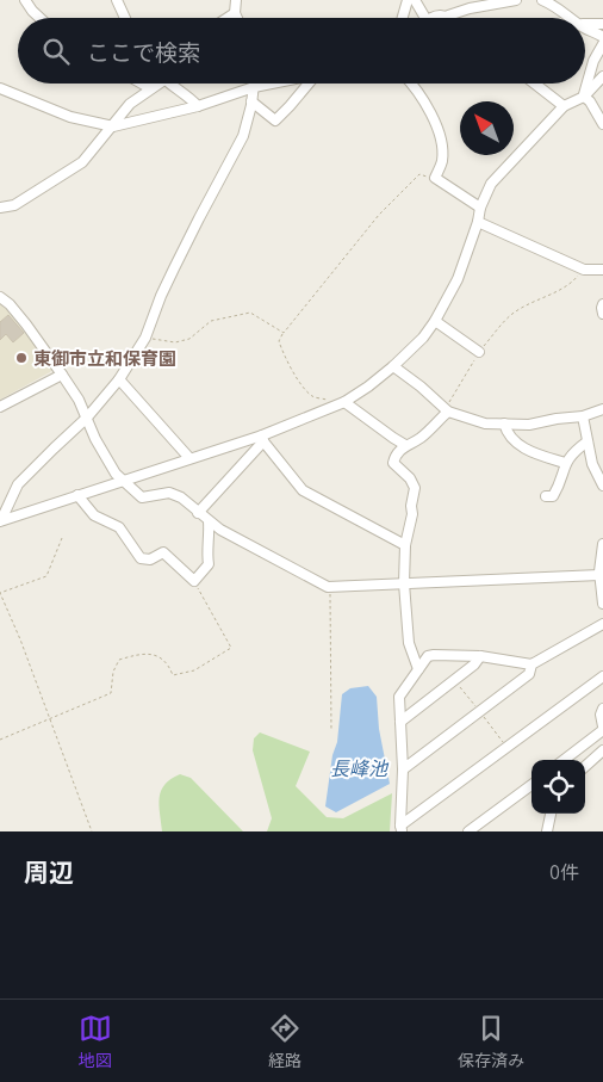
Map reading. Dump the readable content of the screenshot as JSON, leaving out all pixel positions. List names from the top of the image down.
{
  "water": ["長峰池"],
  "places": ["東御市立和保育園"],
  "north": "top left",
  "page": {
    "search": "ここで検索",
    "heading": ["周辺", "0件"],
    "nav": ["地図", "経路", "保存済み"]
  }
}
